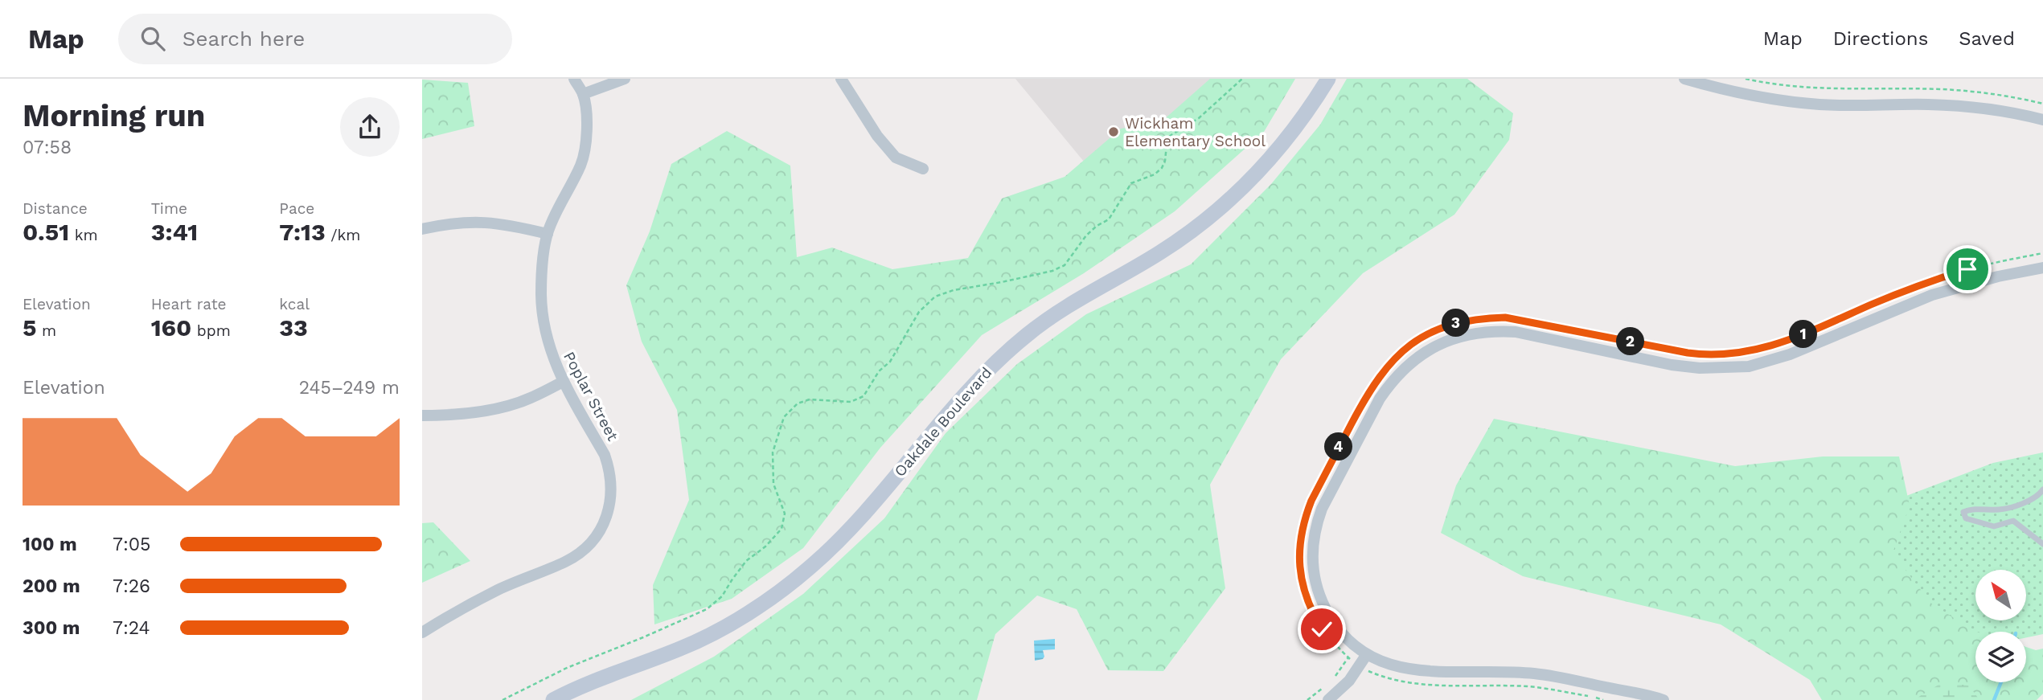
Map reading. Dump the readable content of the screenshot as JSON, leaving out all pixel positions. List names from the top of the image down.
{
  "streets": {
    "main road": ["Oakdale Boulevard"],
    "street": ["Poplar Street"]
  },
  "places": ["Wickham Elementary School"],
  "north": "top left",
  "page": {
    "header": "Map",
    "search": "Search here",
    "nav": ["Map", "Directions", "Saved"],
    "heading": ["Morning run", "07:58"],
    "stats": [
      ["Distance", "0.51 km"],
      ["Time", "3:41"],
      ["Pace", "7:13 /km"],
      ["Elevation", "5 m"],
      ["Heart rate", "160 bpm"],
      ["kcal", "33"]
    ],
    "pins": [
      "3",
      "1",
      "2",
      "4"
    ],
    "chart": ["Elevation", "245–249 m"],
    "list": [
      {
        "name": "100 m",
        "note": "7:05"
      },
      {
        "name": "200 m",
        "note": "7:26"
      },
      {
        "name": "300 m",
        "note": "7:24"
      }
    ]
  }
}
